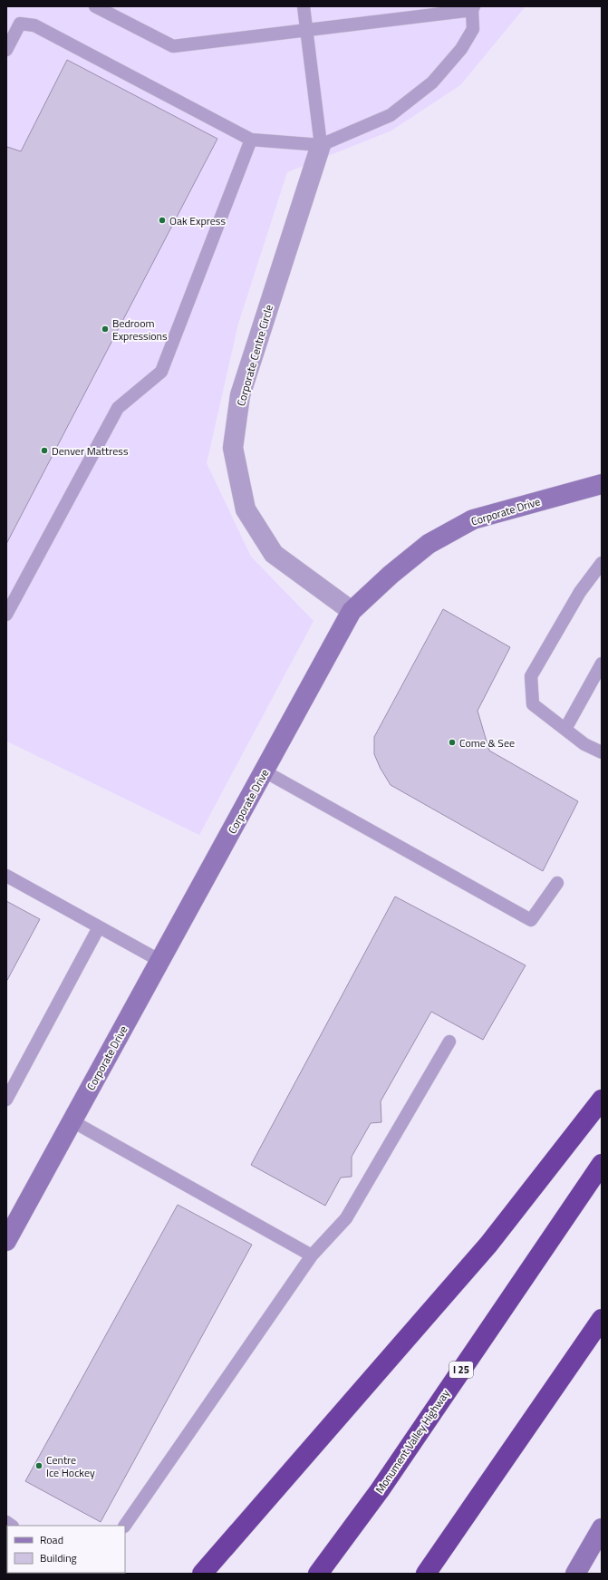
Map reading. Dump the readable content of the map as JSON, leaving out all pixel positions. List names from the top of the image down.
{
  "streets": {
    "highway": ["I 25", "Monument Valley Highway"],
    "street": ["Corporate Centre Circle", "Corporate Drive"]
  },
  "crossings": [
    ["Corporate Centre Circle", "Corporate Drive"]
  ],
  "places": [
    "Oak Express",
    "Bedroom Expressions",
    "Denver Mattress",
    "Come & See",
    "Centre Ice Hockey"
  ],
  "legend": ["Road", "Building"]
}
